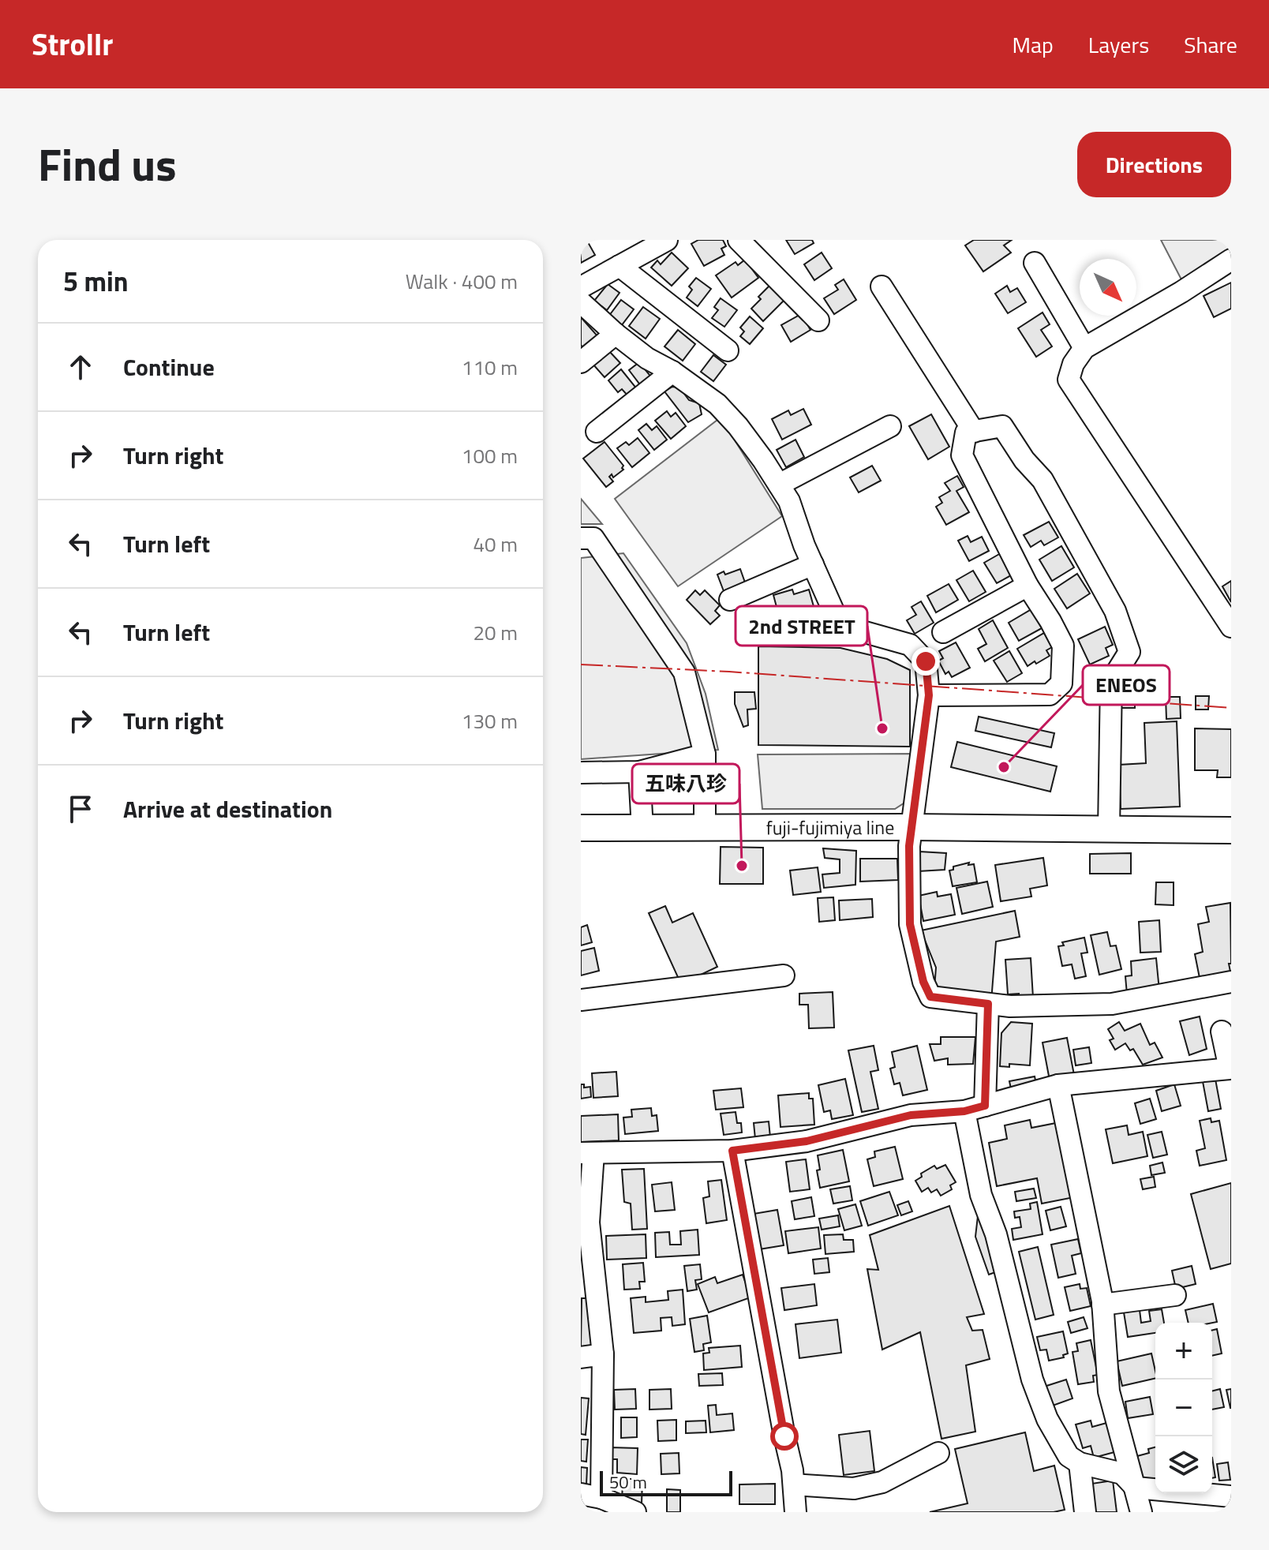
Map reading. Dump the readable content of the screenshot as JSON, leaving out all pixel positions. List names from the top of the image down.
{
  "streets": {
    "main road": ["fuji-fujimiya line"]
  },
  "places": ["2nd STREET", "ENEOS", "五味八珍"],
  "scale_bar": "50 m",
  "north": "bottom right",
  "page": {
    "header": "Strollr",
    "nav": ["Map", "Layers", "Share"],
    "title": "Find us",
    "buttons": "Directions",
    "heading": ["5 min", "Walk · 400 m"],
    "list": [
      ["Continue", "110 m"],
      ["Turn right", "100 m"],
      ["Turn left", "40 m"],
      ["Turn left", "20 m"],
      ["Turn right", "130 m"],
      "Arrive at destination"
    ],
    "map_buttons": ["+", "−"],
    "scale": "50 m"
  }
}
